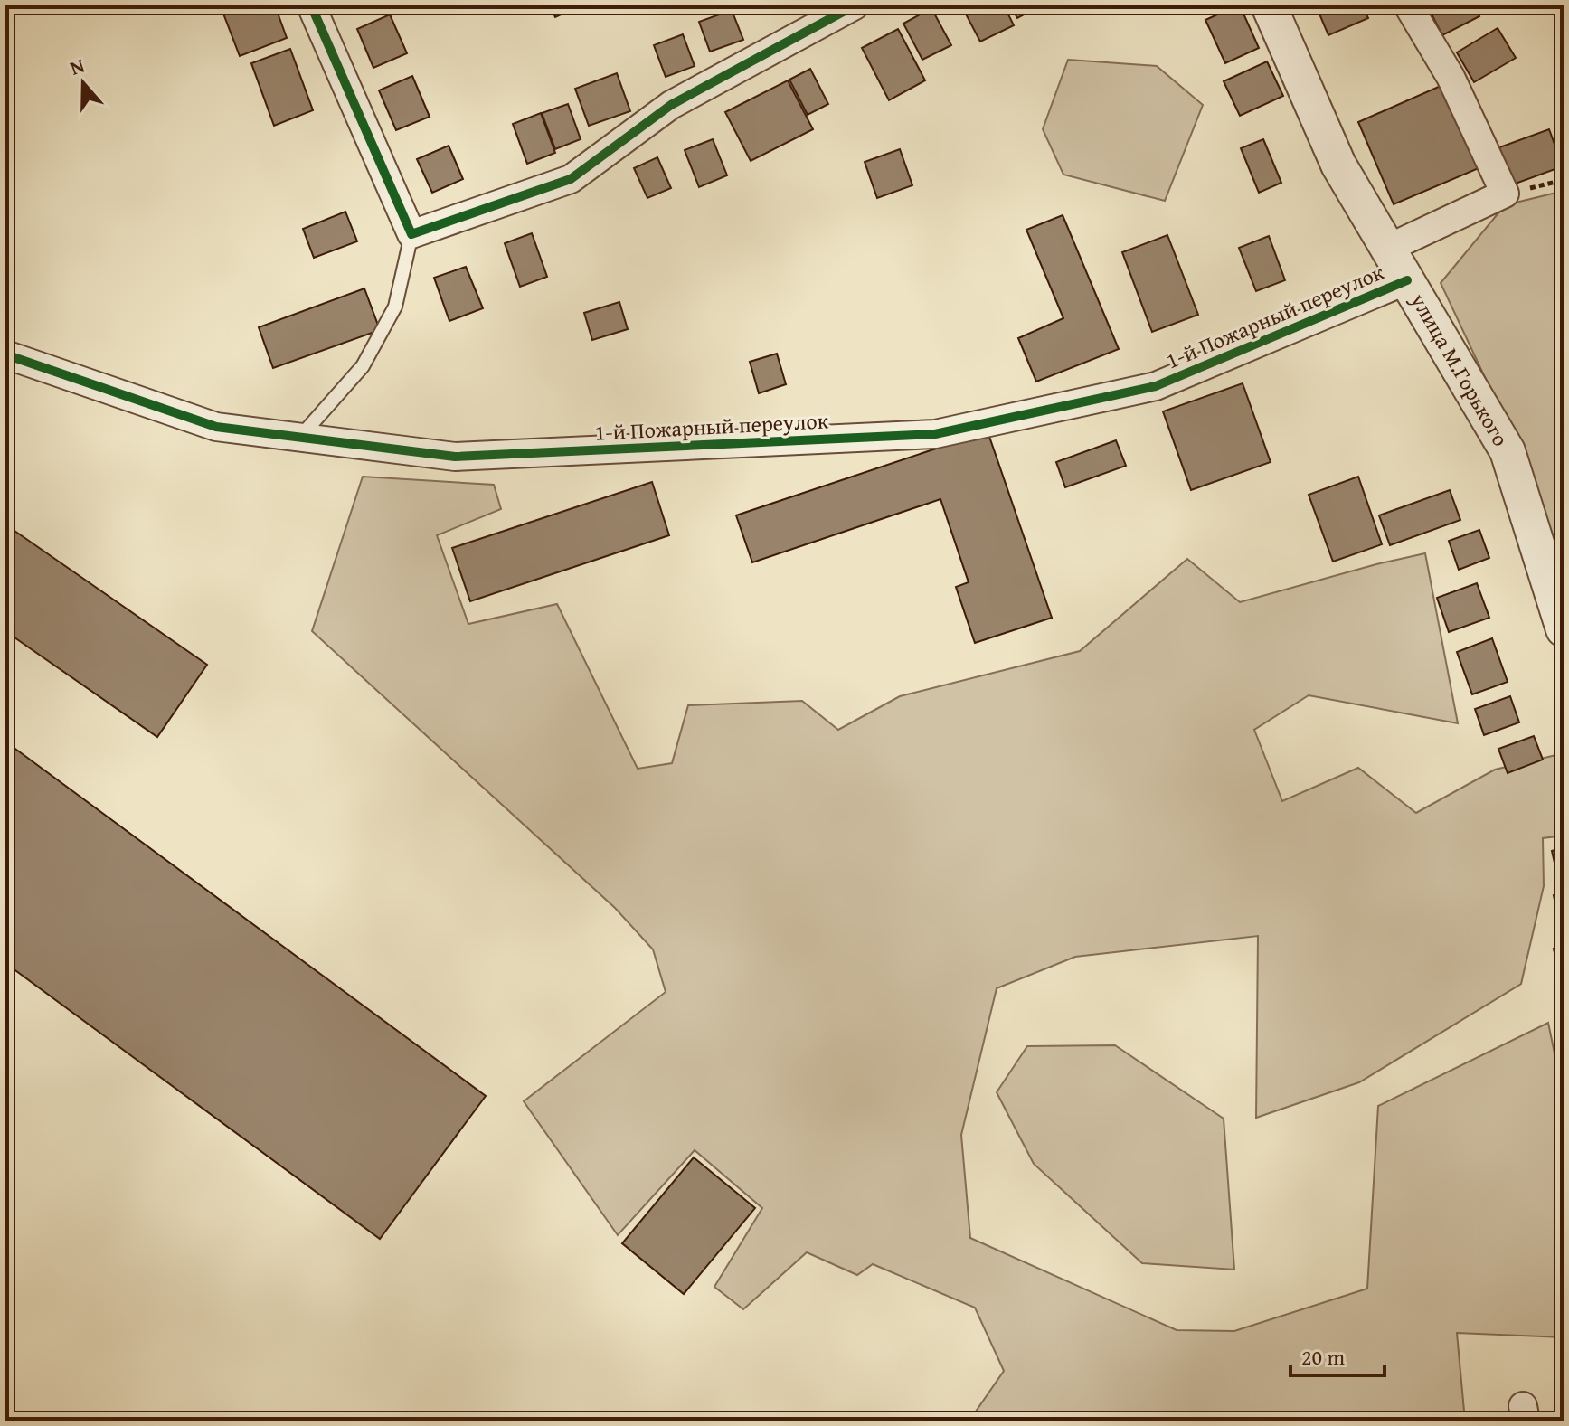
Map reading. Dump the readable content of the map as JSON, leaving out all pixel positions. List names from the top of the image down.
{
  "streets": {
    "street": ["1-й Пожарный переулок", "улица М.Горького"]
  },
  "crossings": [
    ["1-й Пожарный переулок", "улица М.Горького"]
  ],
  "scale_bar": "20 m",
  "north": "top"
}
